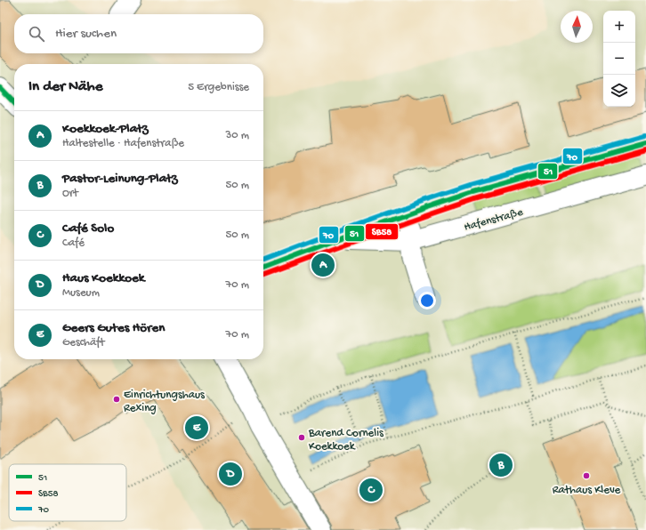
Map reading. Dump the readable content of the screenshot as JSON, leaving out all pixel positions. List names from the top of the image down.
{
  "streets": {
    "street": ["Hafenstraße"]
  },
  "places": ["Einrichtungshaus Rexing", "Barend Cornelis Koekkoek", "Rathaus Kleve"],
  "lines": ["transit line 51", "transit line 70", "transit line SB58"],
  "legend": ["51", "SB58", "70"],
  "north": "top",
  "page": {
    "map_buttons": ["+", "−"],
    "search": "Hier suchen",
    "heading": ["In der Nähe", "5 Ergebnisse"],
    "list": [
      {
        "mark": "A",
        "name": "Koekkoek-Platz",
        "note": "Haltestelle · Hafenstraße",
        "value": "30 m"
      },
      {
        "mark": "B",
        "name": "Pastor-Leinung-Platz",
        "note": "Ort",
        "value": "50 m"
      },
      {
        "mark": "C",
        "name": "Café Solo",
        "note": "Café",
        "value": "50 m"
      },
      {
        "mark": "D",
        "name": "Haus Koekkoek",
        "note": "Museum",
        "value": "70 m"
      },
      {
        "mark": "E",
        "name": "Geers Gutes Hören",
        "note": "Geschäft",
        "value": "70 m"
      }
    ],
    "pins": [
      "A",
      "E",
      "B",
      "D",
      "C"
    ]
  }
}
